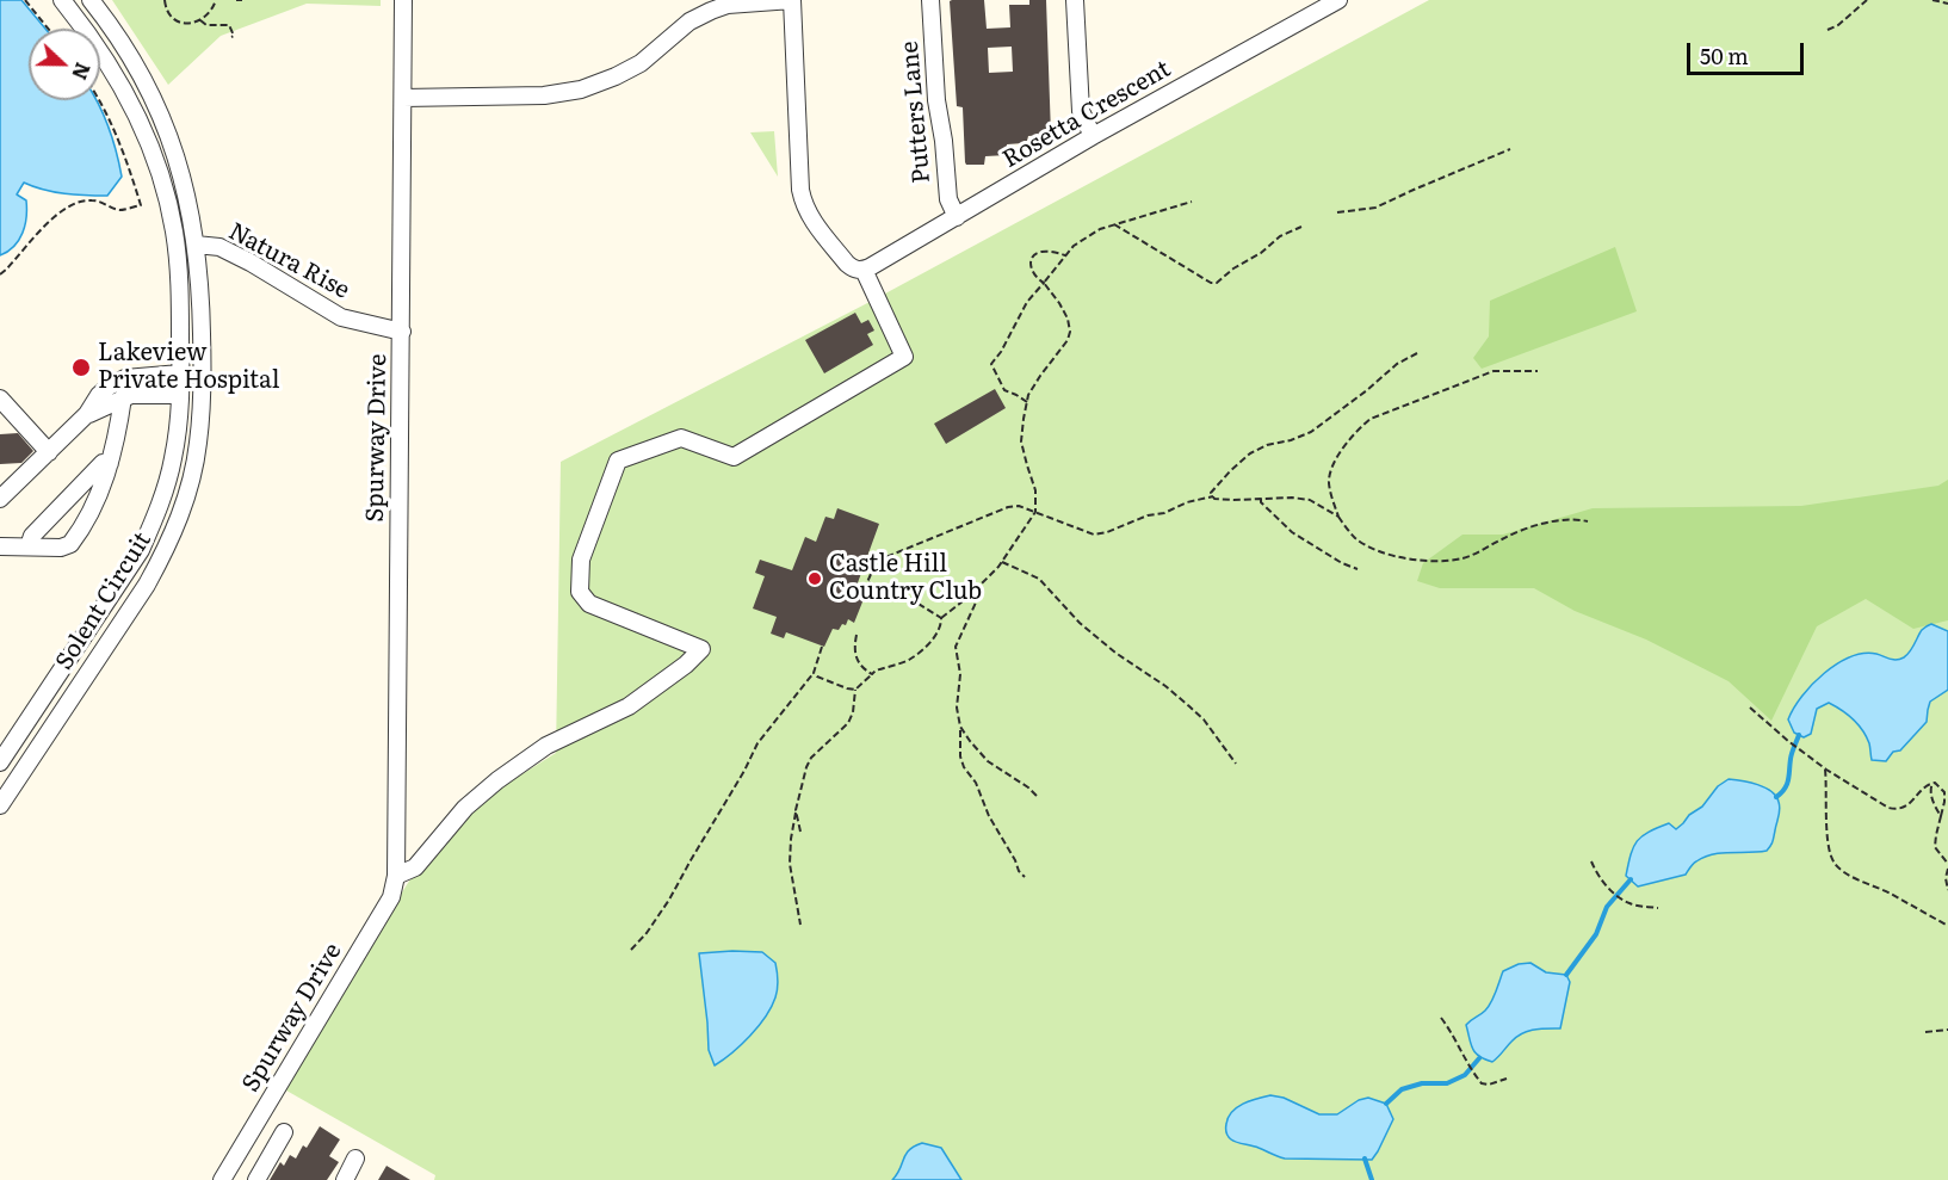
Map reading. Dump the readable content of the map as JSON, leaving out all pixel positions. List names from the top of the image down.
{
  "streets": {
    "street": [
      "Putters Lane",
      "Rosetta Crescent",
      "Natura Rise",
      "Spurway Drive",
      "Solent Circuit"
    ]
  },
  "crossings": [
    ["Putters Lane", "Rosetta Crescent"],
    ["Natura Rise", "Spurway Drive"],
    ["Natura Rise", "Solent Circuit"]
  ],
  "places": ["Lakeview Private Hospital", "Castle Hill Country Club"],
  "scale_bar": "50 m",
  "north": "right"
}
